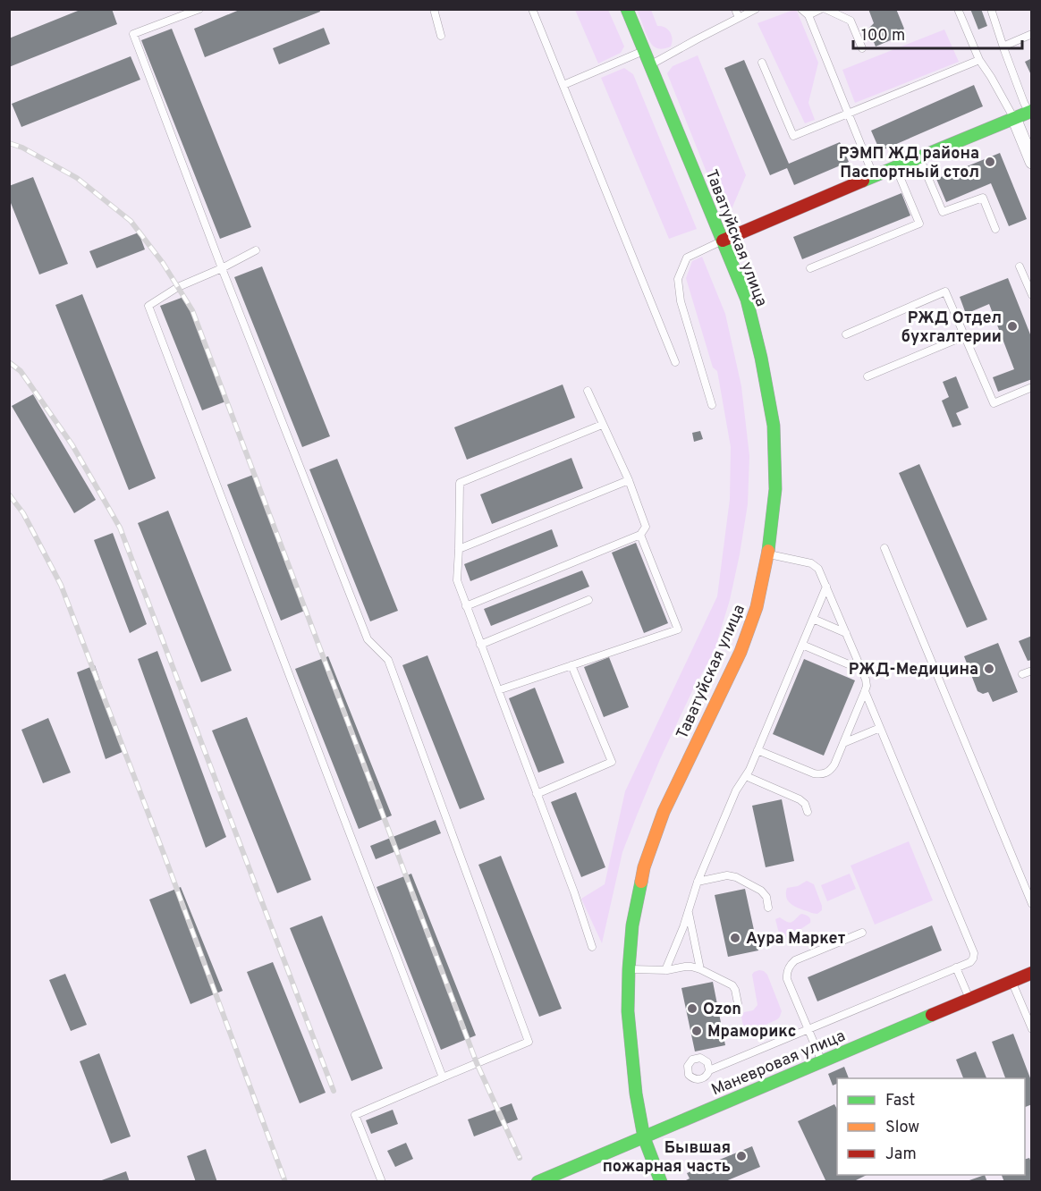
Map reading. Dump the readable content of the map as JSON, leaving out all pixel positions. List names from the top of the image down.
{
  "streets": {
    "main road": ["Таватуйская улица", "Маневровая улица"]
  },
  "crossings": [
    ["Таватуйская улица", "Маневровая улица"]
  ],
  "places": [
    "РЭМП ЖД района Паспортный стол",
    "РЖД Отдел бухгалтерии",
    "РЖД-Медицина",
    "Аура Маркет",
    "Ozon",
    "Мраморикс",
    "Бывшая пожарная часть"
  ],
  "legend": ["Fast", "Slow", "Jam"],
  "scale_bar": "100 m"
}
